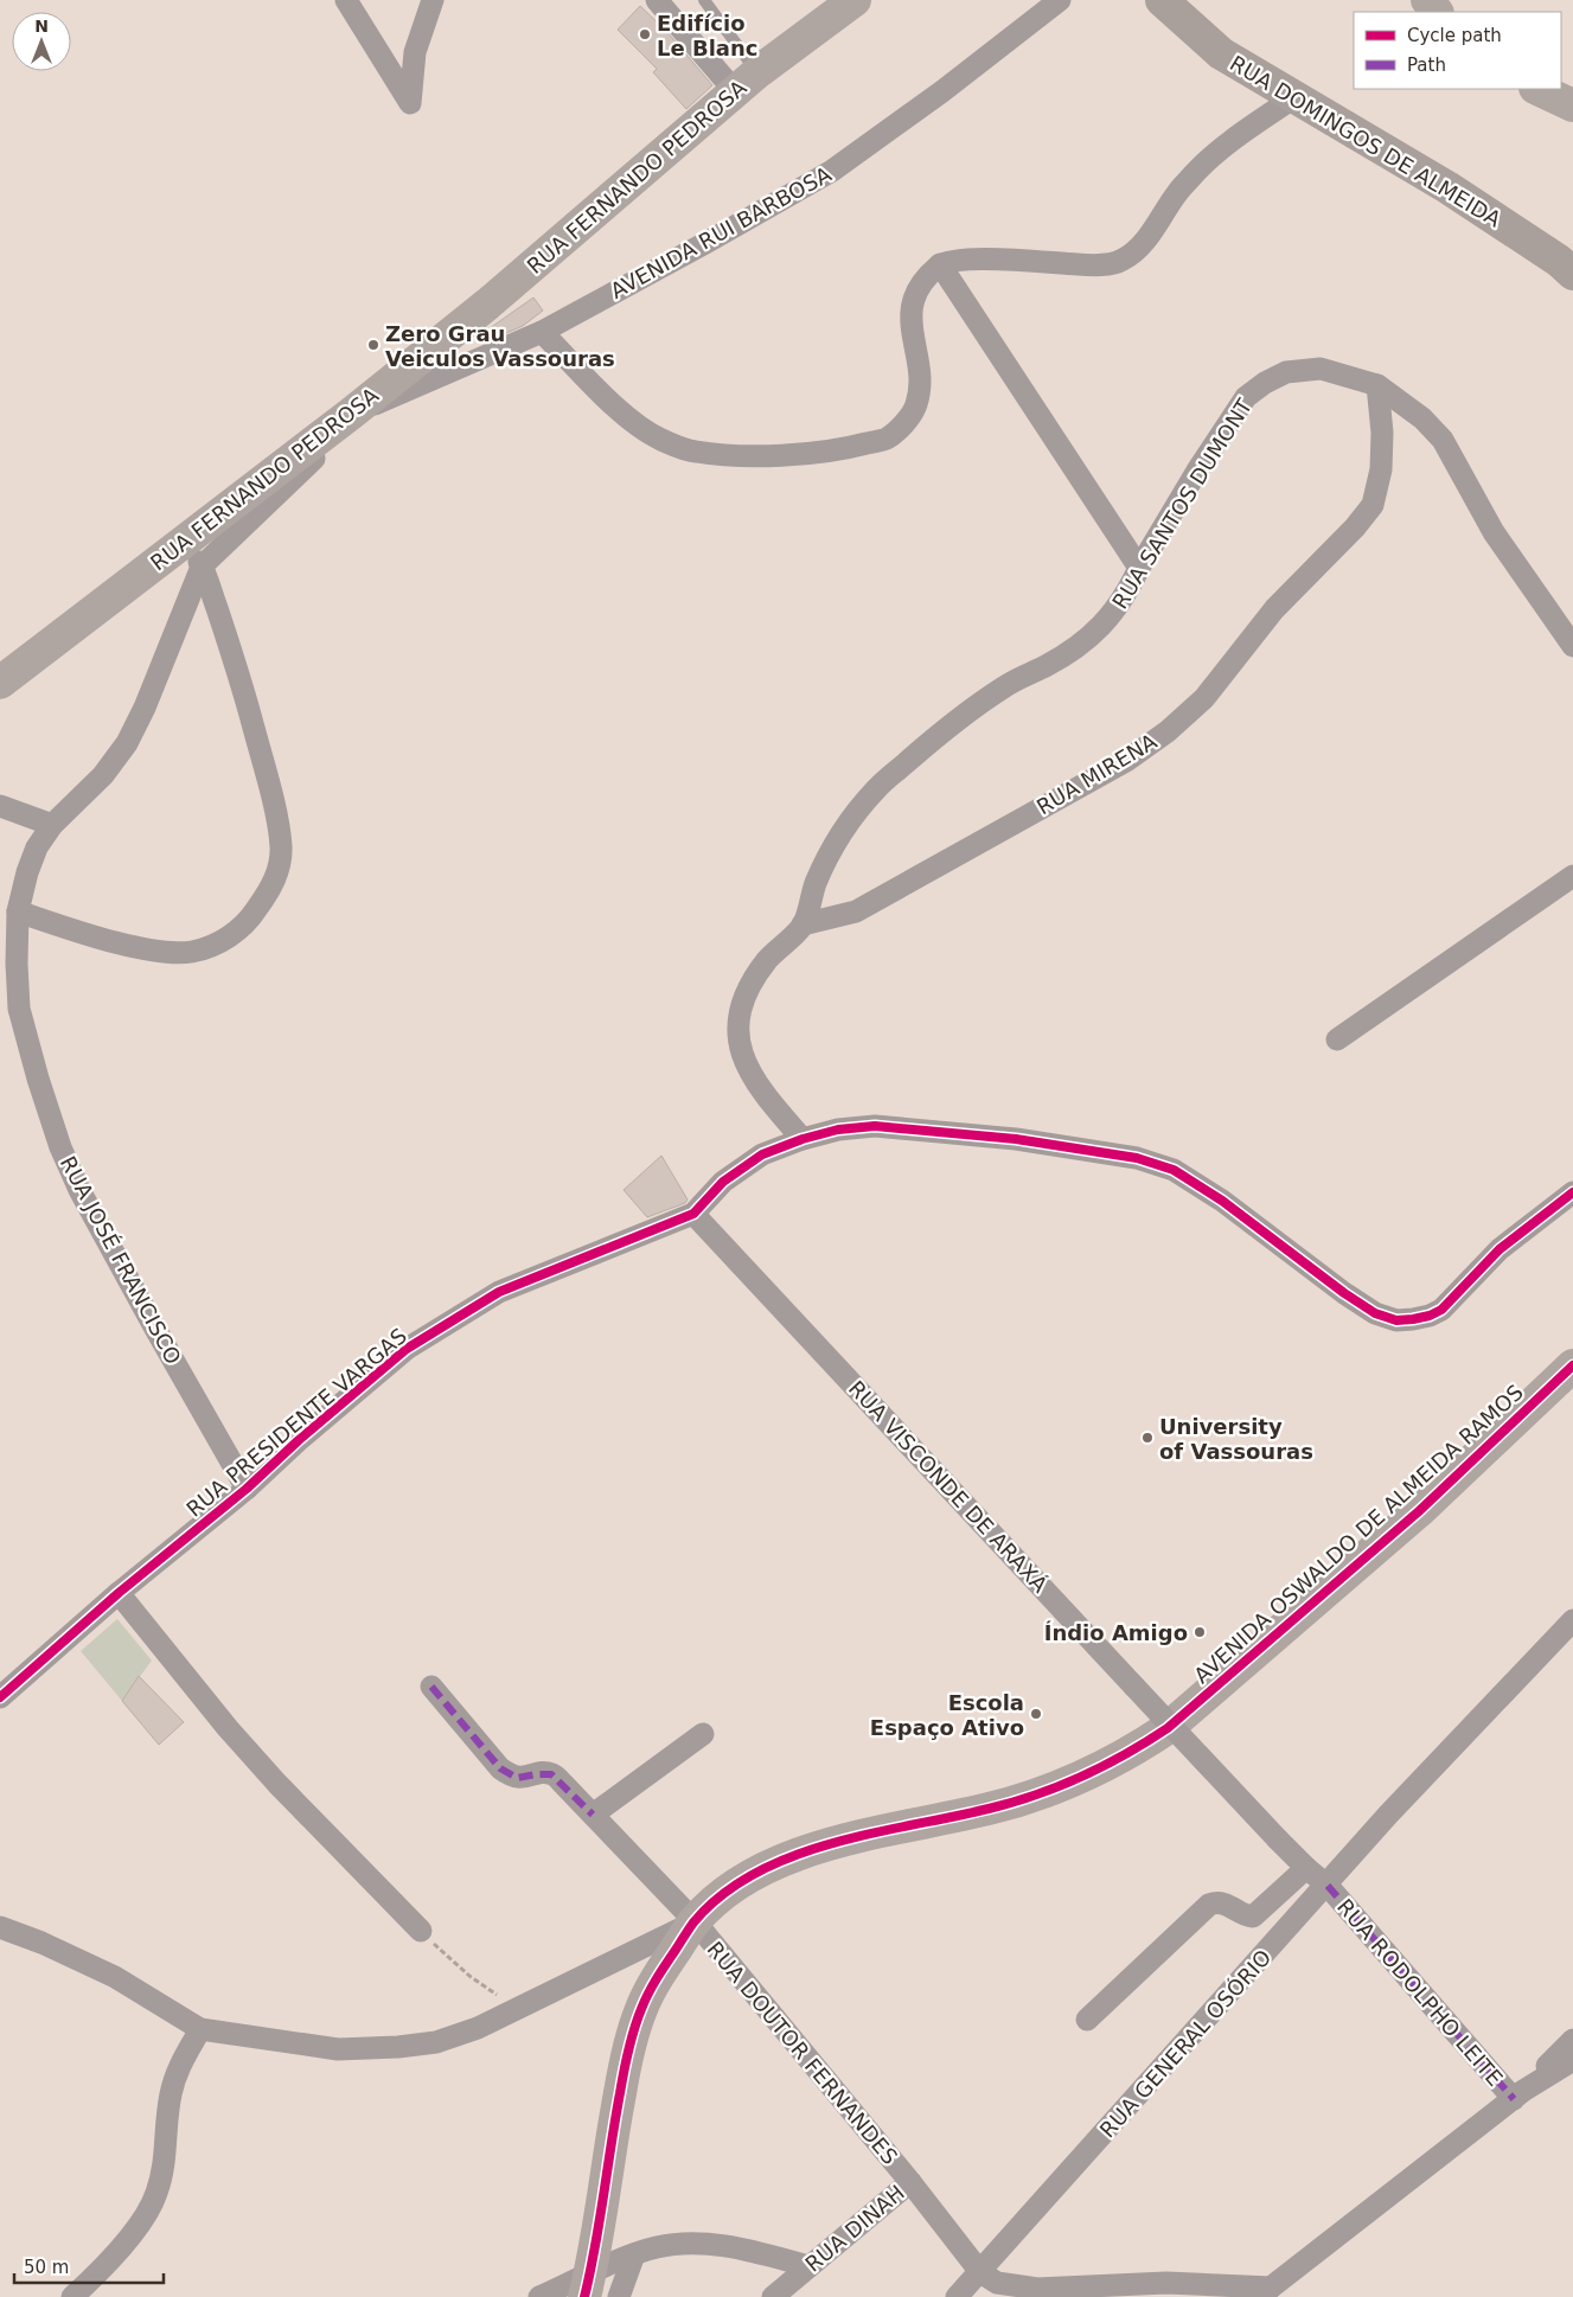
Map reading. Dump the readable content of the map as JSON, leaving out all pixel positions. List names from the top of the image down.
{
  "streets": {
    "main road": ["RUA DOMINGOS DE ALMEIDA"],
    "street": [
      "RUA FERNANDO PEDROSA",
      "AVENIDA RUI BARBOSA",
      "RUA SANTOS DUMONT",
      "RUA MIRENA",
      "RUA JOSÉ FRANCISCO",
      "RUA PRESIDENTE VARGAS",
      "RUA VISCONDE DE ARAXÁ",
      "AVENIDA OSWALDO DE ALMEIDA RAMOS",
      "RUA RODOLPHO LEITE",
      "RUA GENERAL OSÓRIO",
      "RUA DOUTOR FERNANDES",
      "RUA DINAH"
    ]
  },
  "crossings": [
    ["RUA FERNANDO PEDROSA", "AVENIDA RUI BARBOSA"],
    ["RUA FERNANDO PEDROSA", "RUA JOSÉ FRANCISCO"],
    ["RUA SANTOS DUMONT", "RUA MIRENA"],
    ["RUA SANTOS DUMONT", "RUA PRESIDENTE VARGAS"],
    ["RUA JOSÉ FRANCISCO", "RUA PRESIDENTE VARGAS"],
    ["RUA PRESIDENTE VARGAS", "RUA VISCONDE DE ARAXÁ"],
    ["RUA VISCONDE DE ARAXÁ", "RUA RODOLPHO LEITE"],
    ["RUA VISCONDE DE ARAXÁ", "RUA GENERAL OSÓRIO"],
    ["AVENIDA OSWALDO DE ALMEIDA RAMOS", "RUA DOUTOR FERNANDES"],
    ["RUA RODOLPHO LEITE", "RUA GENERAL OSÓRIO"],
    ["RUA GENERAL OSÓRIO", "RUA DOUTOR FERNANDES"],
    ["RUA DOUTOR FERNANDES", "RUA DINAH"]
  ],
  "places": [
    "Edifício Le Blanc",
    "Zero Grau Veiculos Vassouras",
    "University of Vassouras",
    "Índio Amigo",
    "Escola Espaço Ativo"
  ],
  "legend": ["Cycle path", "Path"],
  "scale_bar": "50 m",
  "north": "top"
}
